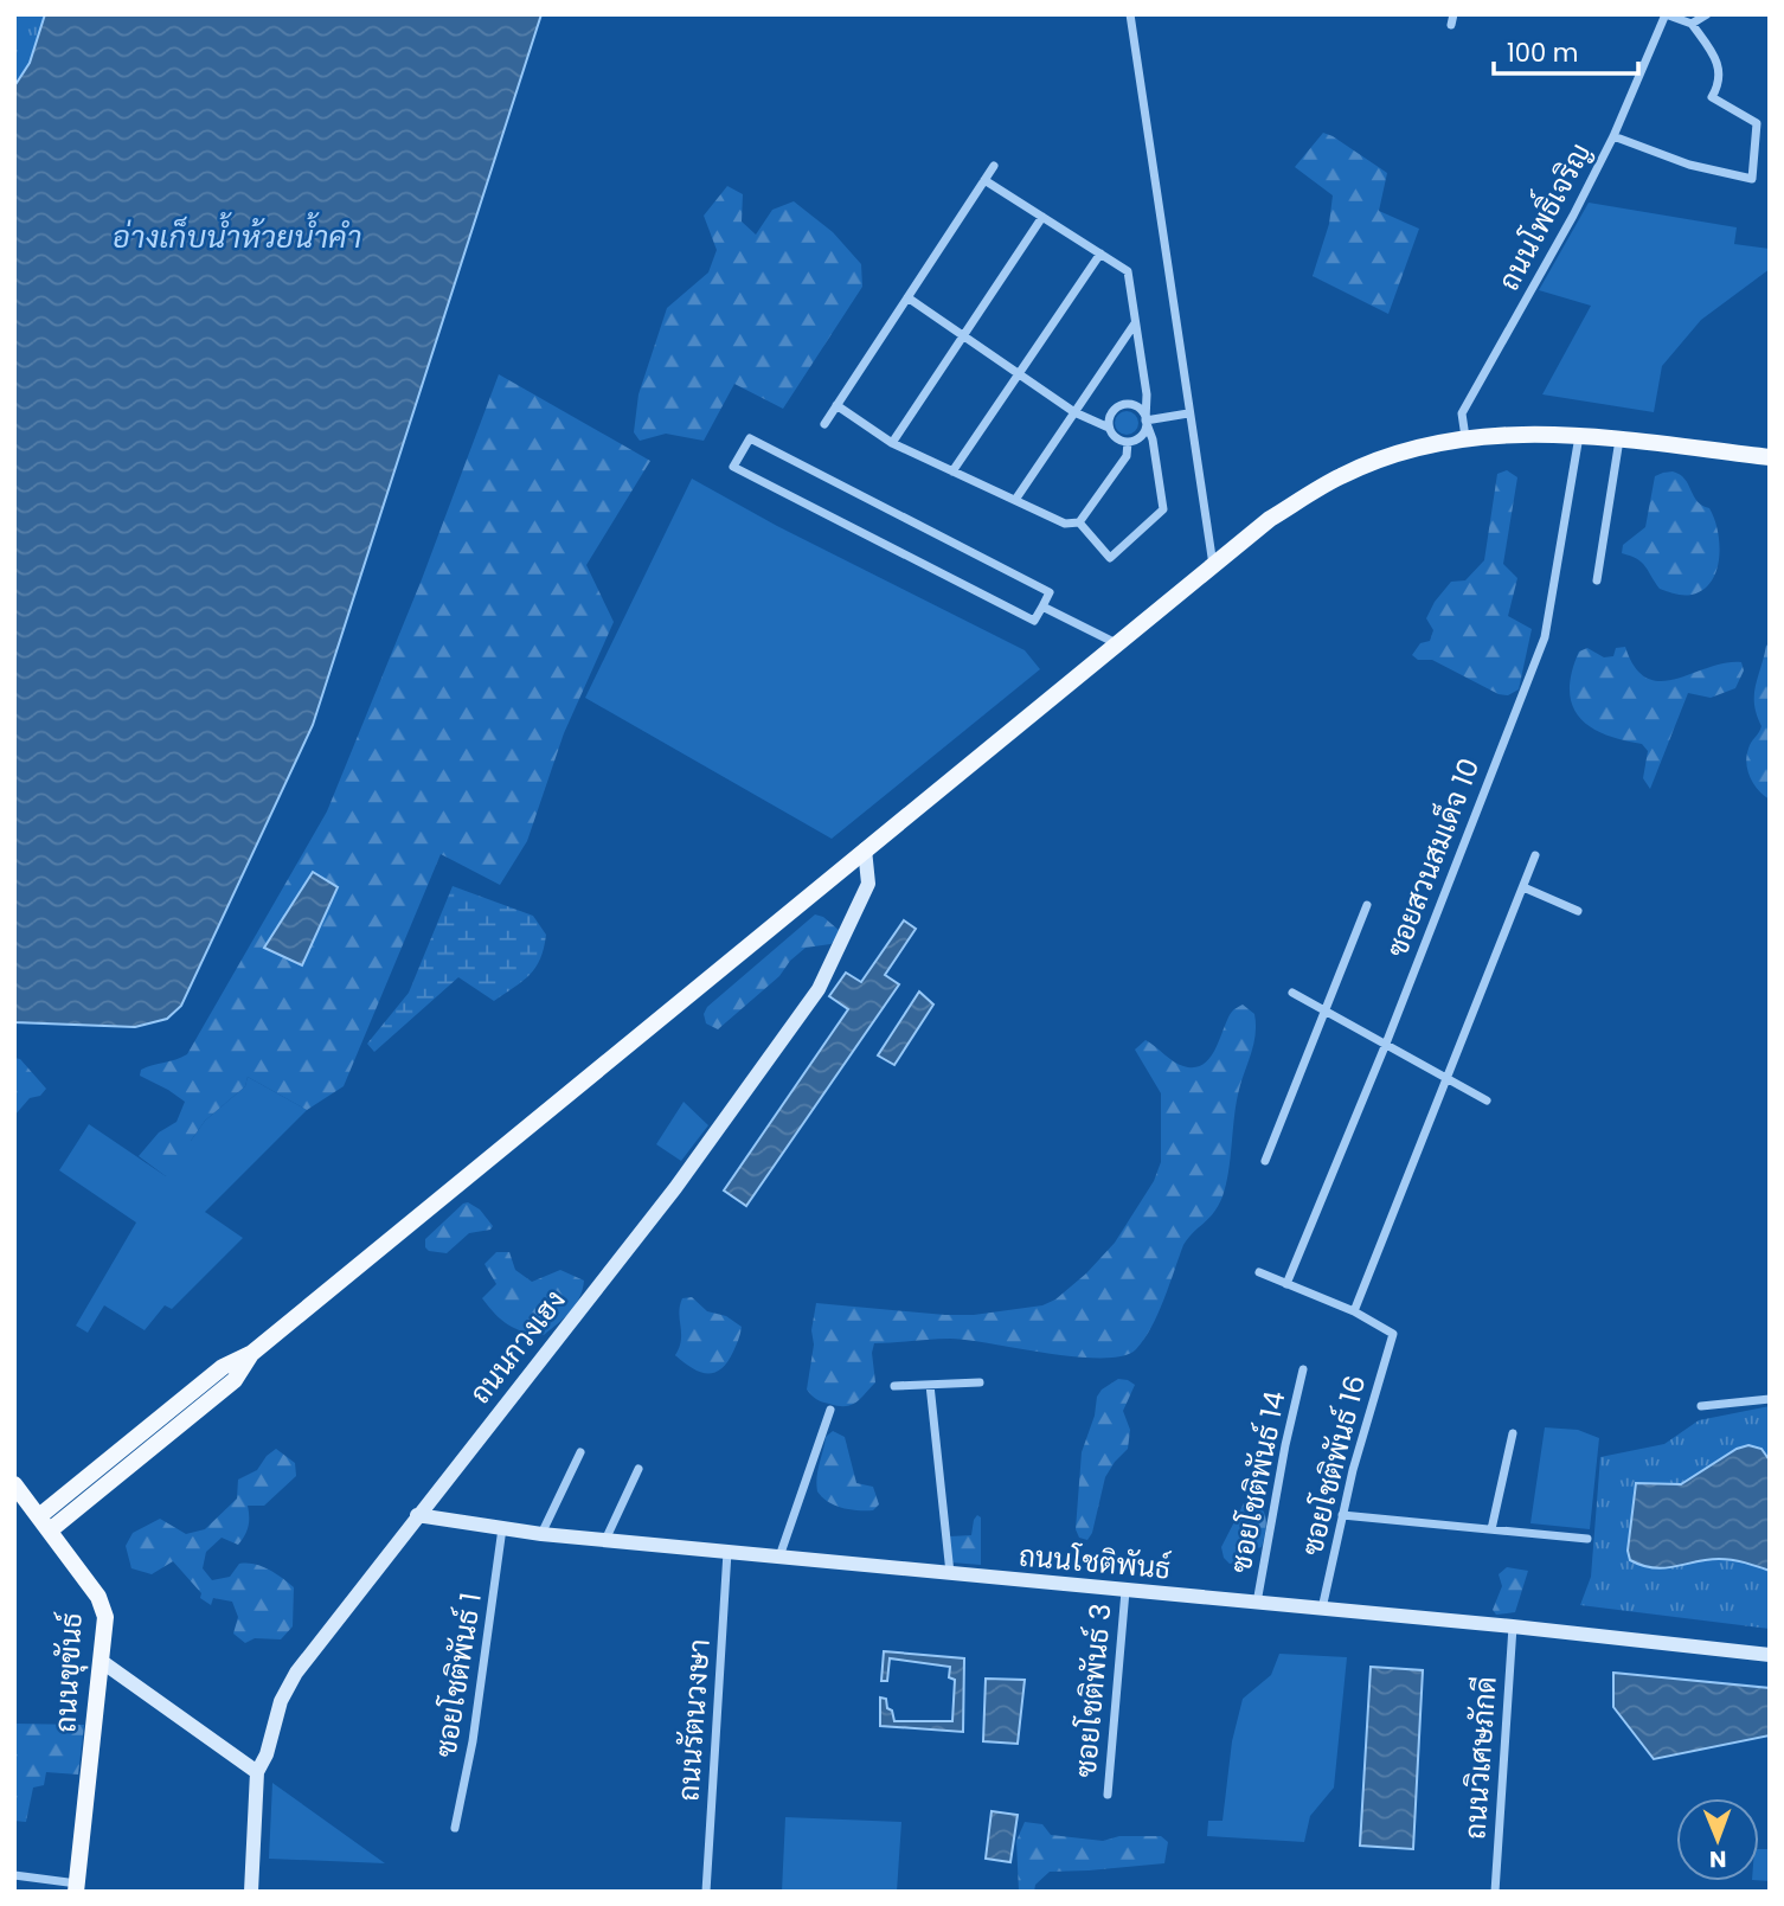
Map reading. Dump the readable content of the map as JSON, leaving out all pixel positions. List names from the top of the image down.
{
  "streets": {
    "main road": ["ถนนขุขันธ์"],
    "street": [
      "ถนนโพธิ์เจริญ",
      "ซอยสวนสมเด็จ 10",
      "ถนนกวงเฮง",
      "ซอยโชติพันธ์ 16",
      "ซอยโชติพันธ์ 14",
      "ถนนโชติพันธ์",
      "ซอยโชติพันธ์ 1",
      "ซอยโชติพันธ์ 3",
      "ถนนรัตนวงษา",
      "ถนนวิเศษภักดี"
    ]
  },
  "crossings": [
    ["ถนนกวงเฮง", "ถนนโชติพันธ์"],
    ["ซอยโชติพันธ์ 16", "ถนนโชติพันธ์"],
    ["ซอยโชติพันธ์ 14", "ถนนโชติพันธ์"],
    ["ถนนโชติพันธ์", "ซอยโชติพันธ์ 1"],
    ["ถนนโชติพันธ์", "ซอยโชติพันธ์ 3"],
    ["ถนนโชติพันธ์", "ถนนรัตนวงษา"],
    ["ถนนโชติพันธ์", "ถนนวิเศษภักดี"]
  ],
  "water": ["อ่างเก็บน้ำห้วยน้ำคำ"],
  "scale_bar": "100 m",
  "north": "bottom"
}
